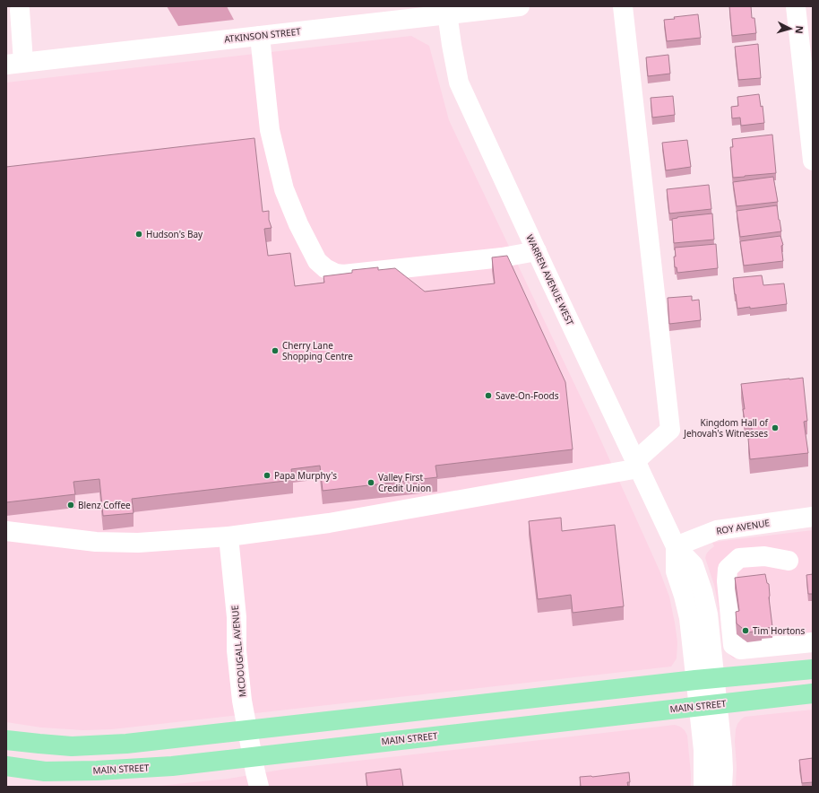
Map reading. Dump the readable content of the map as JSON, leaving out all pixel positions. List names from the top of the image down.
{
  "streets": {
    "main road": ["MAIN STREET"],
    "street": [
      "ATKINSON STREET",
      "WARREN AVENUE WEST",
      "ROY AVENUE",
      "MCDOUGALL AVENUE"
    ]
  },
  "crossings": [
    ["ATKINSON STREET", "WARREN AVENUE WEST"],
    ["WARREN AVENUE WEST", "ROY AVENUE"],
    ["WARREN AVENUE WEST", "MAIN STREET"],
    ["MCDOUGALL AVENUE", "MAIN STREET"]
  ],
  "places": [
    "Hudson's Bay",
    "Cherry Lane Shopping Centre",
    "Save-On-Foods",
    "Kingdom Hall of Jehovah's Witnesses",
    "Papa Murphy's",
    "Valley First Credit Union",
    "Blenz Coffee",
    "Tim Hortons"
  ],
  "north": "right"
}
